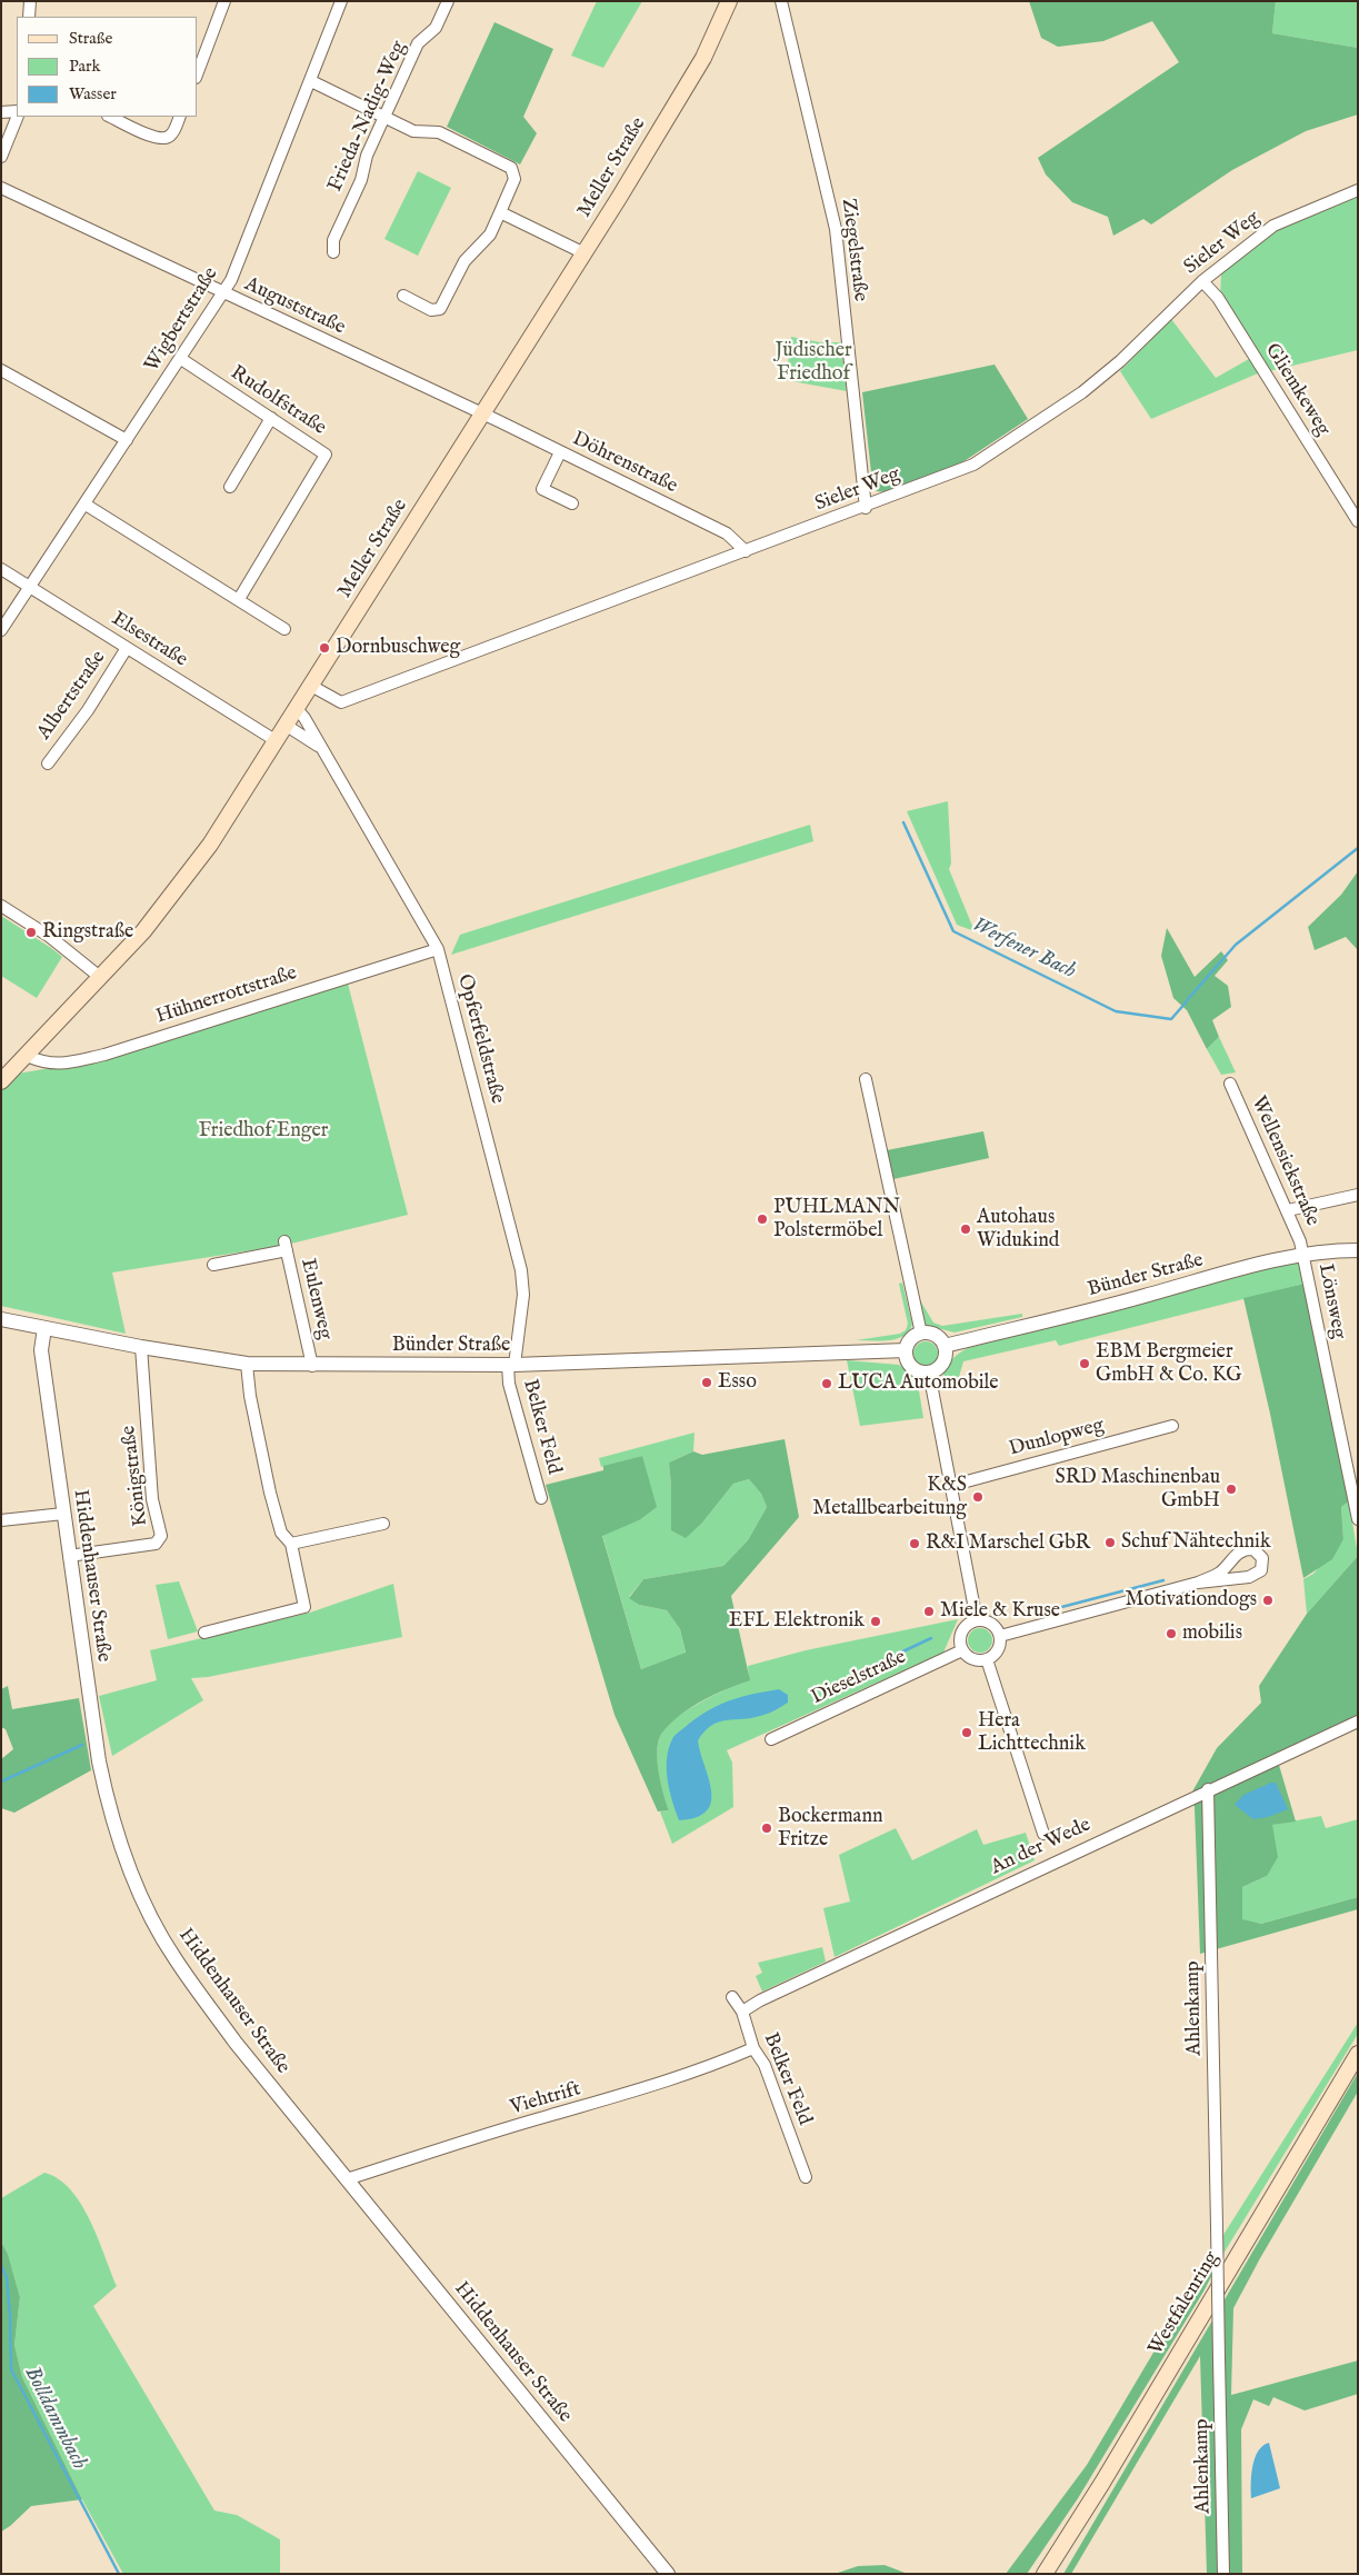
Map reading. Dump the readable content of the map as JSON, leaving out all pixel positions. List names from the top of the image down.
{
  "streets": {
    "main road": ["Meller Straße", "Westfalenring"],
    "street": [
      "Frieda-Nadig-Weg",
      "Sieler Weg",
      "Ziegelstraße",
      "Auguststraße",
      "Wigbertstraße",
      "Gliemkeweg",
      "Rudolfstraße",
      "Döhrenstraße",
      "Elsestraße",
      "Albertstraße",
      "Hühnerrottstraße",
      "Opferfeldstraße",
      "Wellensiekstraße",
      "Bünder Straße",
      "Eulenweg",
      "Lönsweg",
      "Belker Feld",
      "Dunlopweg",
      "Königstraße",
      "Hiddenhauser Straße",
      "Dieselstraße",
      "An der Wede",
      "Ahlenkamp",
      "Viehtrift"
    ]
  },
  "crossings": [
    ["Meller Straße", "Sieler Weg"],
    ["Meller Straße", "Auguststraße"],
    ["Meller Straße", "Döhrenstraße"],
    ["Meller Straße", "Elsestraße"],
    ["Meller Straße", "Hühnerrottstraße"],
    ["Meller Straße", "Opferfeldstraße"],
    ["Sieler Weg", "Ziegelstraße"],
    ["Sieler Weg", "Gliemkeweg"],
    ["Sieler Weg", "Döhrenstraße"],
    ["Auguststraße", "Wigbertstraße"],
    ["Auguststraße", "Döhrenstraße"],
    ["Wigbertstraße", "Rudolfstraße"],
    ["Wigbertstraße", "Elsestraße"],
    ["Elsestraße", "Albertstraße"],
    ["Hühnerrottstraße", "Opferfeldstraße"],
    ["Opferfeldstraße", "Bünder Straße"],
    ["Opferfeldstraße", "Belker Feld"],
    ["Wellensiekstraße", "Bünder Straße"],
    ["Wellensiekstraße", "Lönsweg"],
    ["Bünder Straße", "Eulenweg"],
    ["Bünder Straße", "Lönsweg"],
    ["Bünder Straße", "Belker Feld"],
    ["Bünder Straße", "Königstraße"],
    ["Bünder Straße", "Hiddenhauser Straße"],
    ["Belker Feld", "An der Wede"],
    ["Belker Feld", "Viehtrift"],
    ["Königstraße", "Hiddenhauser Straße"],
    ["Hiddenhauser Straße", "Viehtrift"],
    ["An der Wede", "Ahlenkamp"]
  ],
  "water": ["Werfener Bach", "Bolldammbach"],
  "parks": ["Jüdischer Friedhof", "Friedhof Enger"],
  "places": [
    "Dornbuschweg",
    "Ringstraße",
    "PUHLMANN Polstermöbel",
    "Autohaus Widukind",
    "EBM Bergmeier GmbH & Co. KG",
    "Esso",
    "LUCA Automobile",
    "SRD Maschinenbau GmbH",
    "K&S Metallbearbeitung",
    "Schuf Nähtechnik",
    "R&I Marschel GbR",
    "Motivationdogs",
    "Miele & Kruse",
    "EFL Elektronik",
    "mobilis",
    "Hera Lichttechnik",
    "Bockermann Fritze"
  ],
  "legend": ["Straße", "Park", "Wasser"]
}
